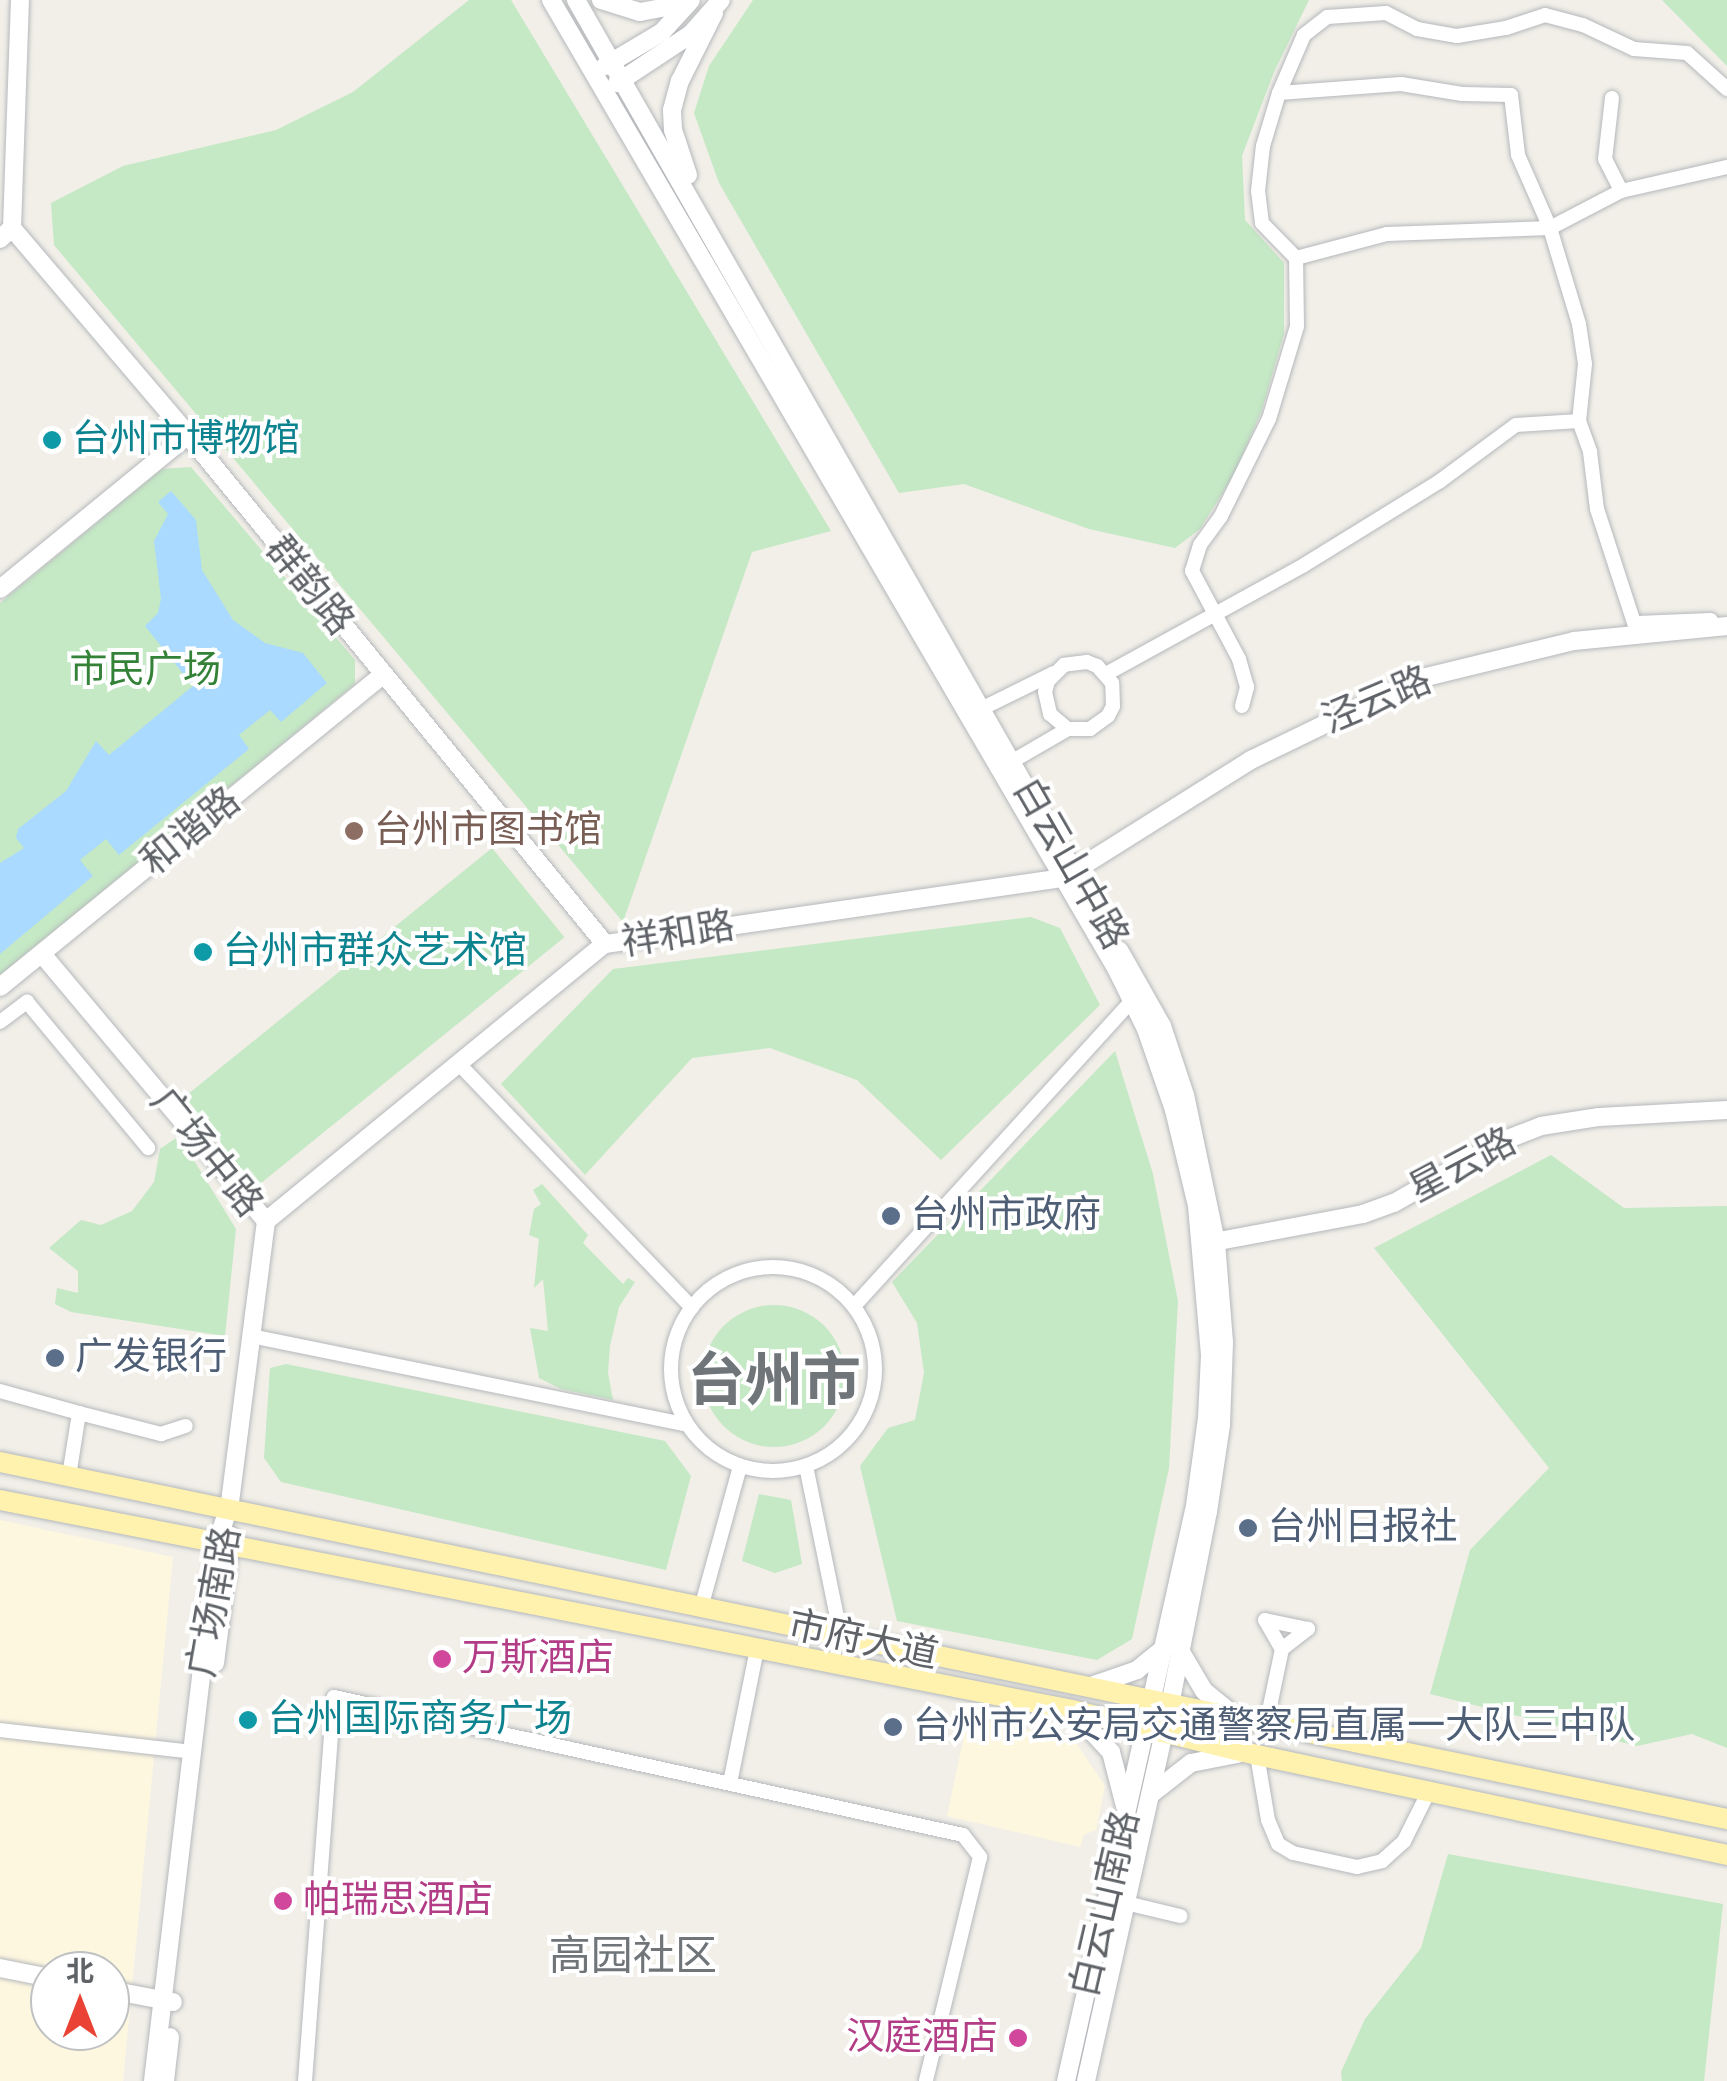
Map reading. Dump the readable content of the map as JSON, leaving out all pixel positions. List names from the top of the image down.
{
  "streets": {
    "main road": [
      "群韵路",
      "泾云路",
      "和谐路",
      "白云山中路",
      "祥和路",
      "广场中路",
      "星云路",
      "广场南路",
      "市府大道",
      "白云山南路"
    ]
  },
  "crossings": [
    ["群韵路", "和谐路"],
    ["群韵路", "祥和路"],
    ["泾云路", "白云山中路"],
    ["泾云路", "祥和路"],
    ["和谐路", "广场中路"],
    ["白云山中路", "祥和路"],
    ["白云山中路", "星云路"],
    ["白云山中路", "市府大道"],
    ["白云山中路", "白云山南路"],
    ["祥和路", "广场中路"],
    ["广场中路", "广场南路"],
    ["广场中路", "市府大道"],
    ["广场南路", "市府大道"],
    ["市府大道", "白云山南路"]
  ],
  "districts": ["台州市", "高园社区"],
  "parks": ["市民广场"],
  "places": [
    "台州市博物馆",
    "台州市图书馆",
    "台州市群众艺术馆",
    "台州市政府",
    "广发银行",
    "台州日报社",
    "万斯酒店",
    "台州国际商务广场",
    "台州市公安局交通警察局直属一大队三中队",
    "帕瑞思酒店",
    "汉庭酒店"
  ],
  "north": "top"
}
